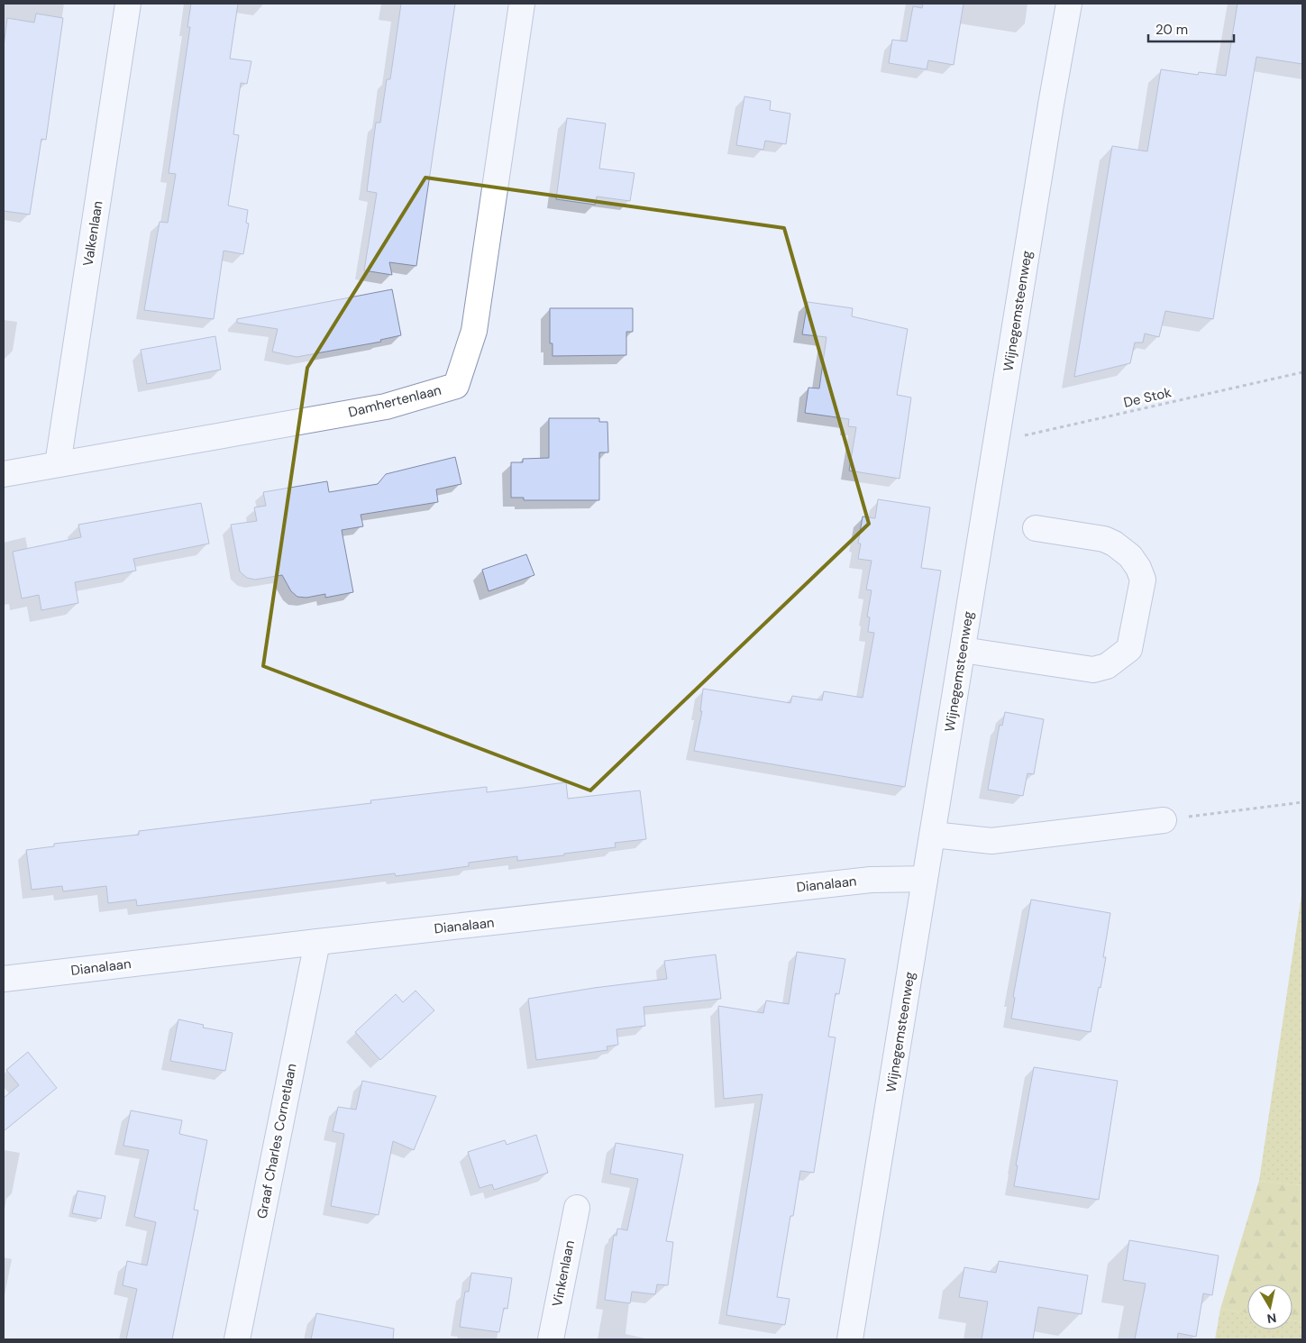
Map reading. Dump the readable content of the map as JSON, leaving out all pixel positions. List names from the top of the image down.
{
  "streets": {
    "street": [
      "Valkenlaan",
      "Wijnegemsteenweg",
      "Damhertenlaan",
      "Dianalaan",
      "Graaf Charles Cornetlaan",
      "Vinkenlaan"
    ],
    "path": ["De Stok"]
  },
  "crossings": [
    ["Valkenlaan", "Damhertenlaan"],
    ["Wijnegemsteenweg", "De Stok"],
    ["Wijnegemsteenweg", "Dianalaan"],
    ["Dianalaan", "Graaf Charles Cornetlaan"]
  ],
  "scale_bar": "20 m",
  "north": "bottom"
}
